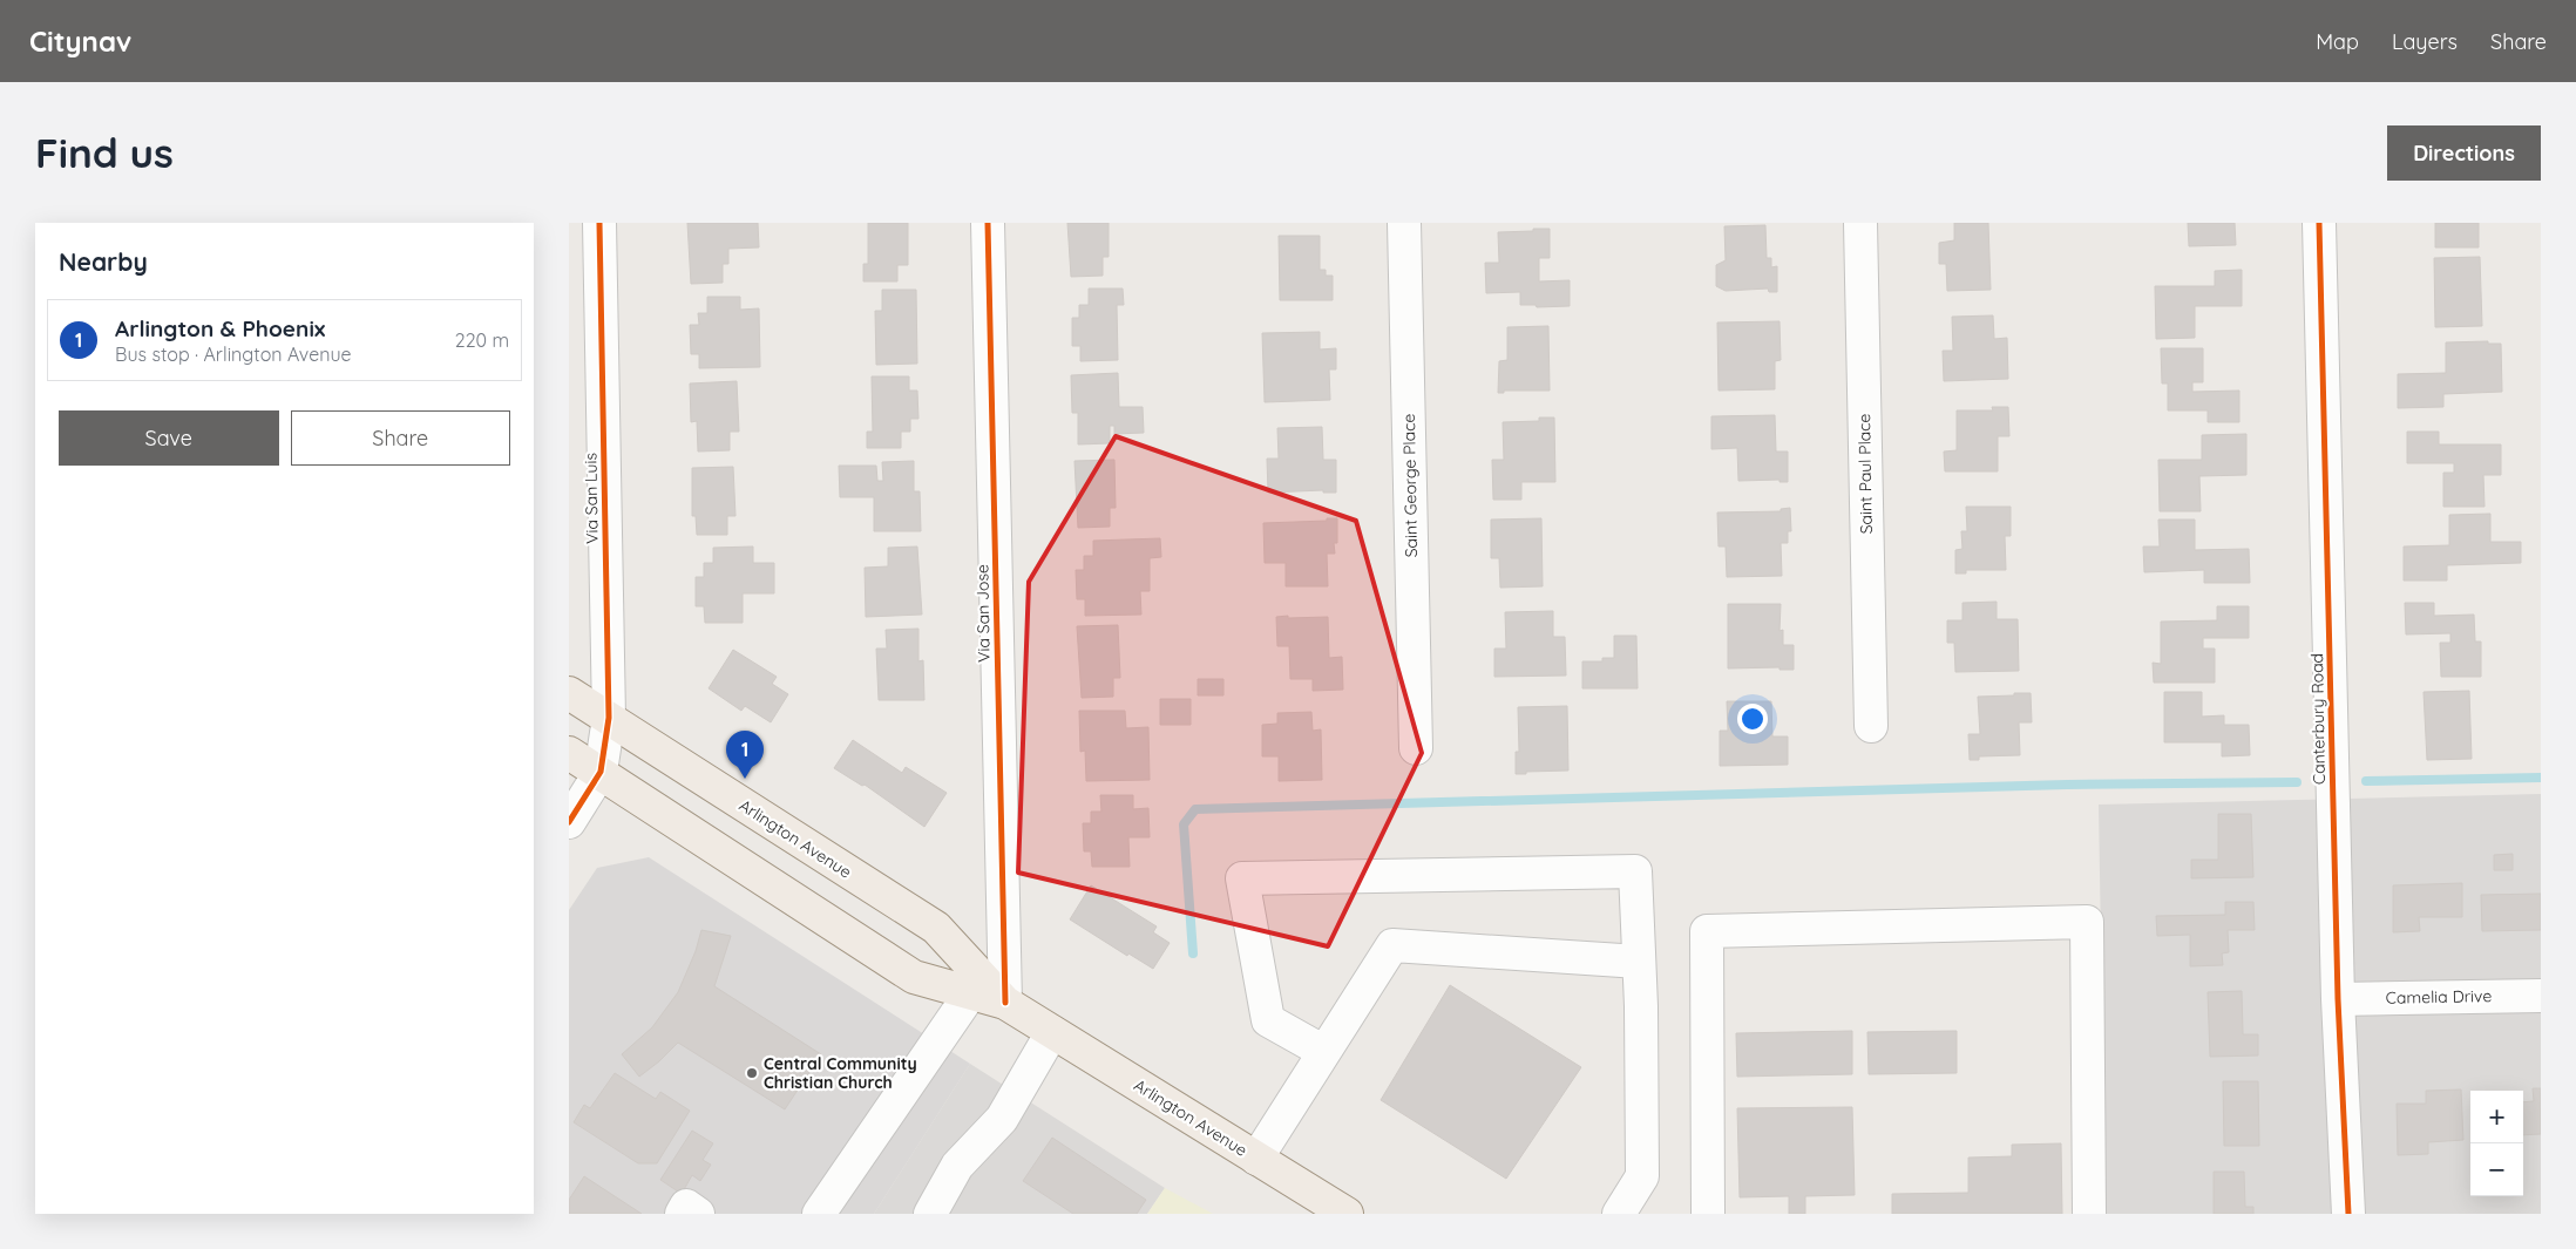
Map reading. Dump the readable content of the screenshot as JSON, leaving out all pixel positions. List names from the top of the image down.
{
  "streets": {
    "main road": ["Arlington Avenue"],
    "street": [
      "Saint Paul Place",
      "Saint George Place",
      "Via San Luis",
      "Via San Jose",
      "Canterbury Road",
      "Camelia Drive"
    ]
  },
  "crossings": [
    ["Via San Luis", "Arlington Avenue"],
    ["Via San Jose", "Arlington Avenue"],
    ["Canterbury Road", "Camelia Drive"]
  ],
  "places": ["Central Community Christian Church"],
  "page": {
    "header": "Citynav",
    "nav": ["Map", "Layers", "Share"],
    "buttons": [
      "Directions",
      ["Save", "Share"]
    ],
    "title": "Find us",
    "heading": "Nearby",
    "list": [
      {
        "mark": "1",
        "name": "Arlington & Phoenix",
        "note": "Bus stop · Arlington Avenue",
        "value": "220 m"
      }
    ],
    "pins": "1",
    "map_buttons": ["+", "−"]
  }
}
